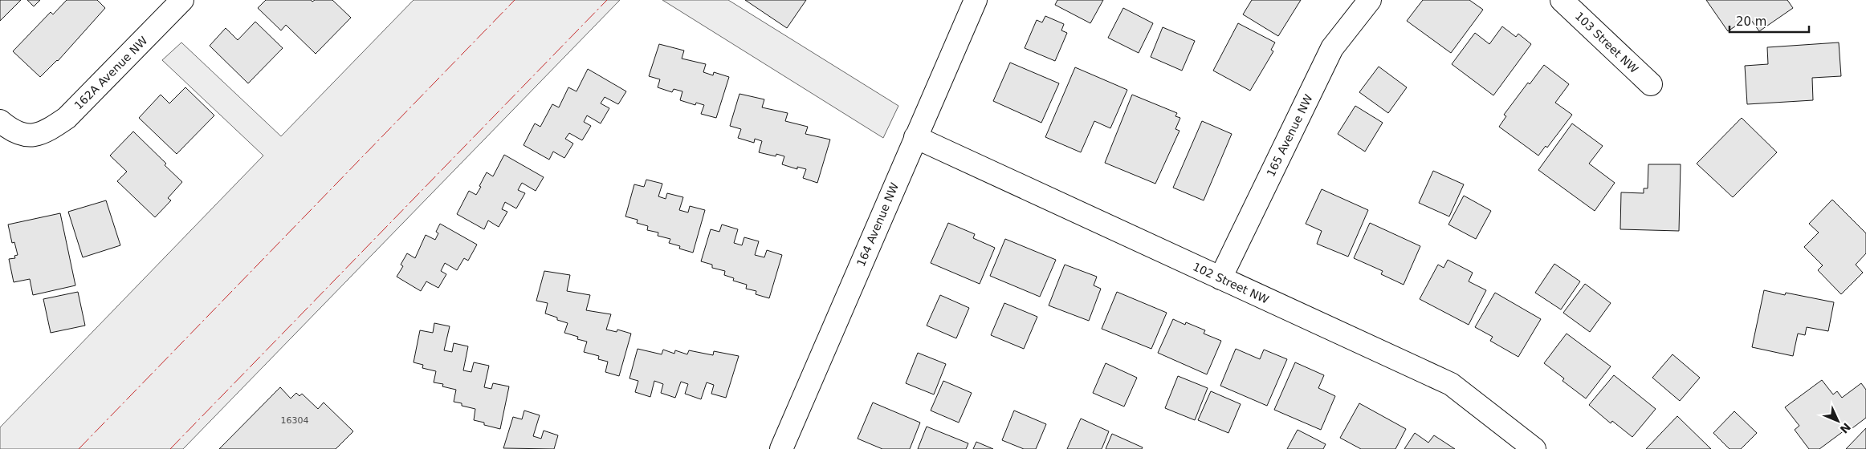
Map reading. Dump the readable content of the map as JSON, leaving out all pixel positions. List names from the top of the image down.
{
  "streets": {
    "street": [
      "103 Street NW",
      "162A Avenue NW",
      "165 Avenue NW",
      "164 Avenue NW",
      "102 Street NW"
    ]
  },
  "crossings": [
    ["165 Avenue NW", "102 Street NW"],
    ["164 Avenue NW", "102 Street NW"]
  ],
  "house_numbers": ["16304"],
  "scale_bar": "20 m",
  "north": "bottom right"
}
